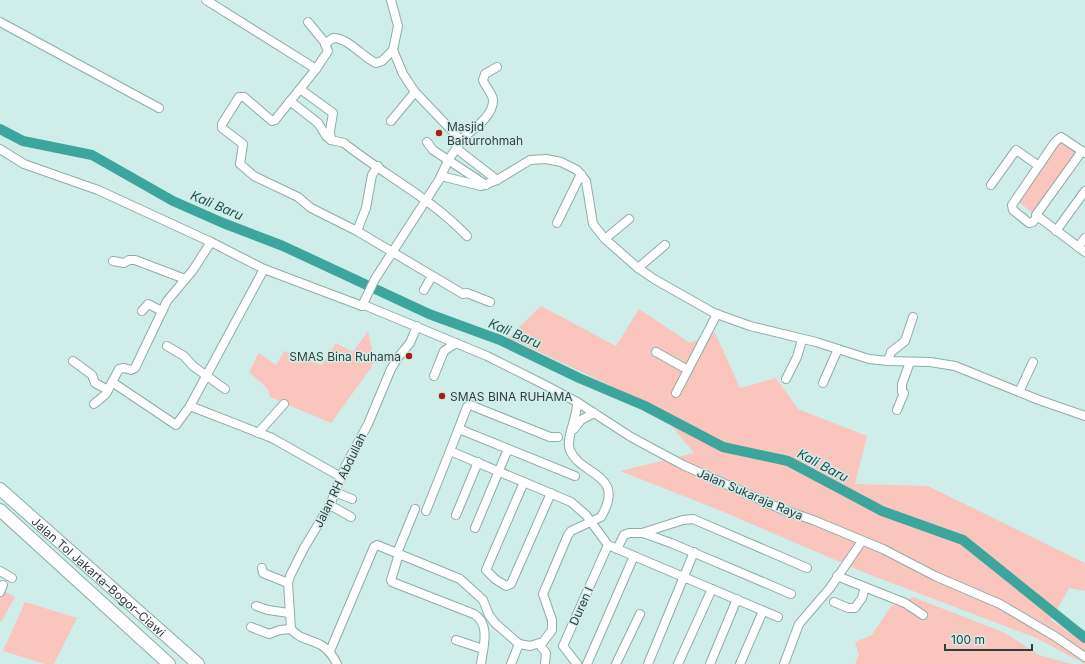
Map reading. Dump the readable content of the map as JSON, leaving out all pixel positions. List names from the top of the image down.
{
  "streets": {
    "highway": ["Jalan Tol Jakarta–Bogor–Ciawi"],
    "street": ["Jalan RH Abdullah", "Jalan Sukaraja Raya", "Duren I"]
  },
  "crossings": [
    ["Jalan RH Abdullah", "Jalan Sukaraja Raya"]
  ],
  "water": ["Kali Baru"],
  "places": ["Masjid Baiturrohmah", "SMAS Bina Ruhama", "SMAS BINA RUHAMA"],
  "scale_bar": "100 m"
}
